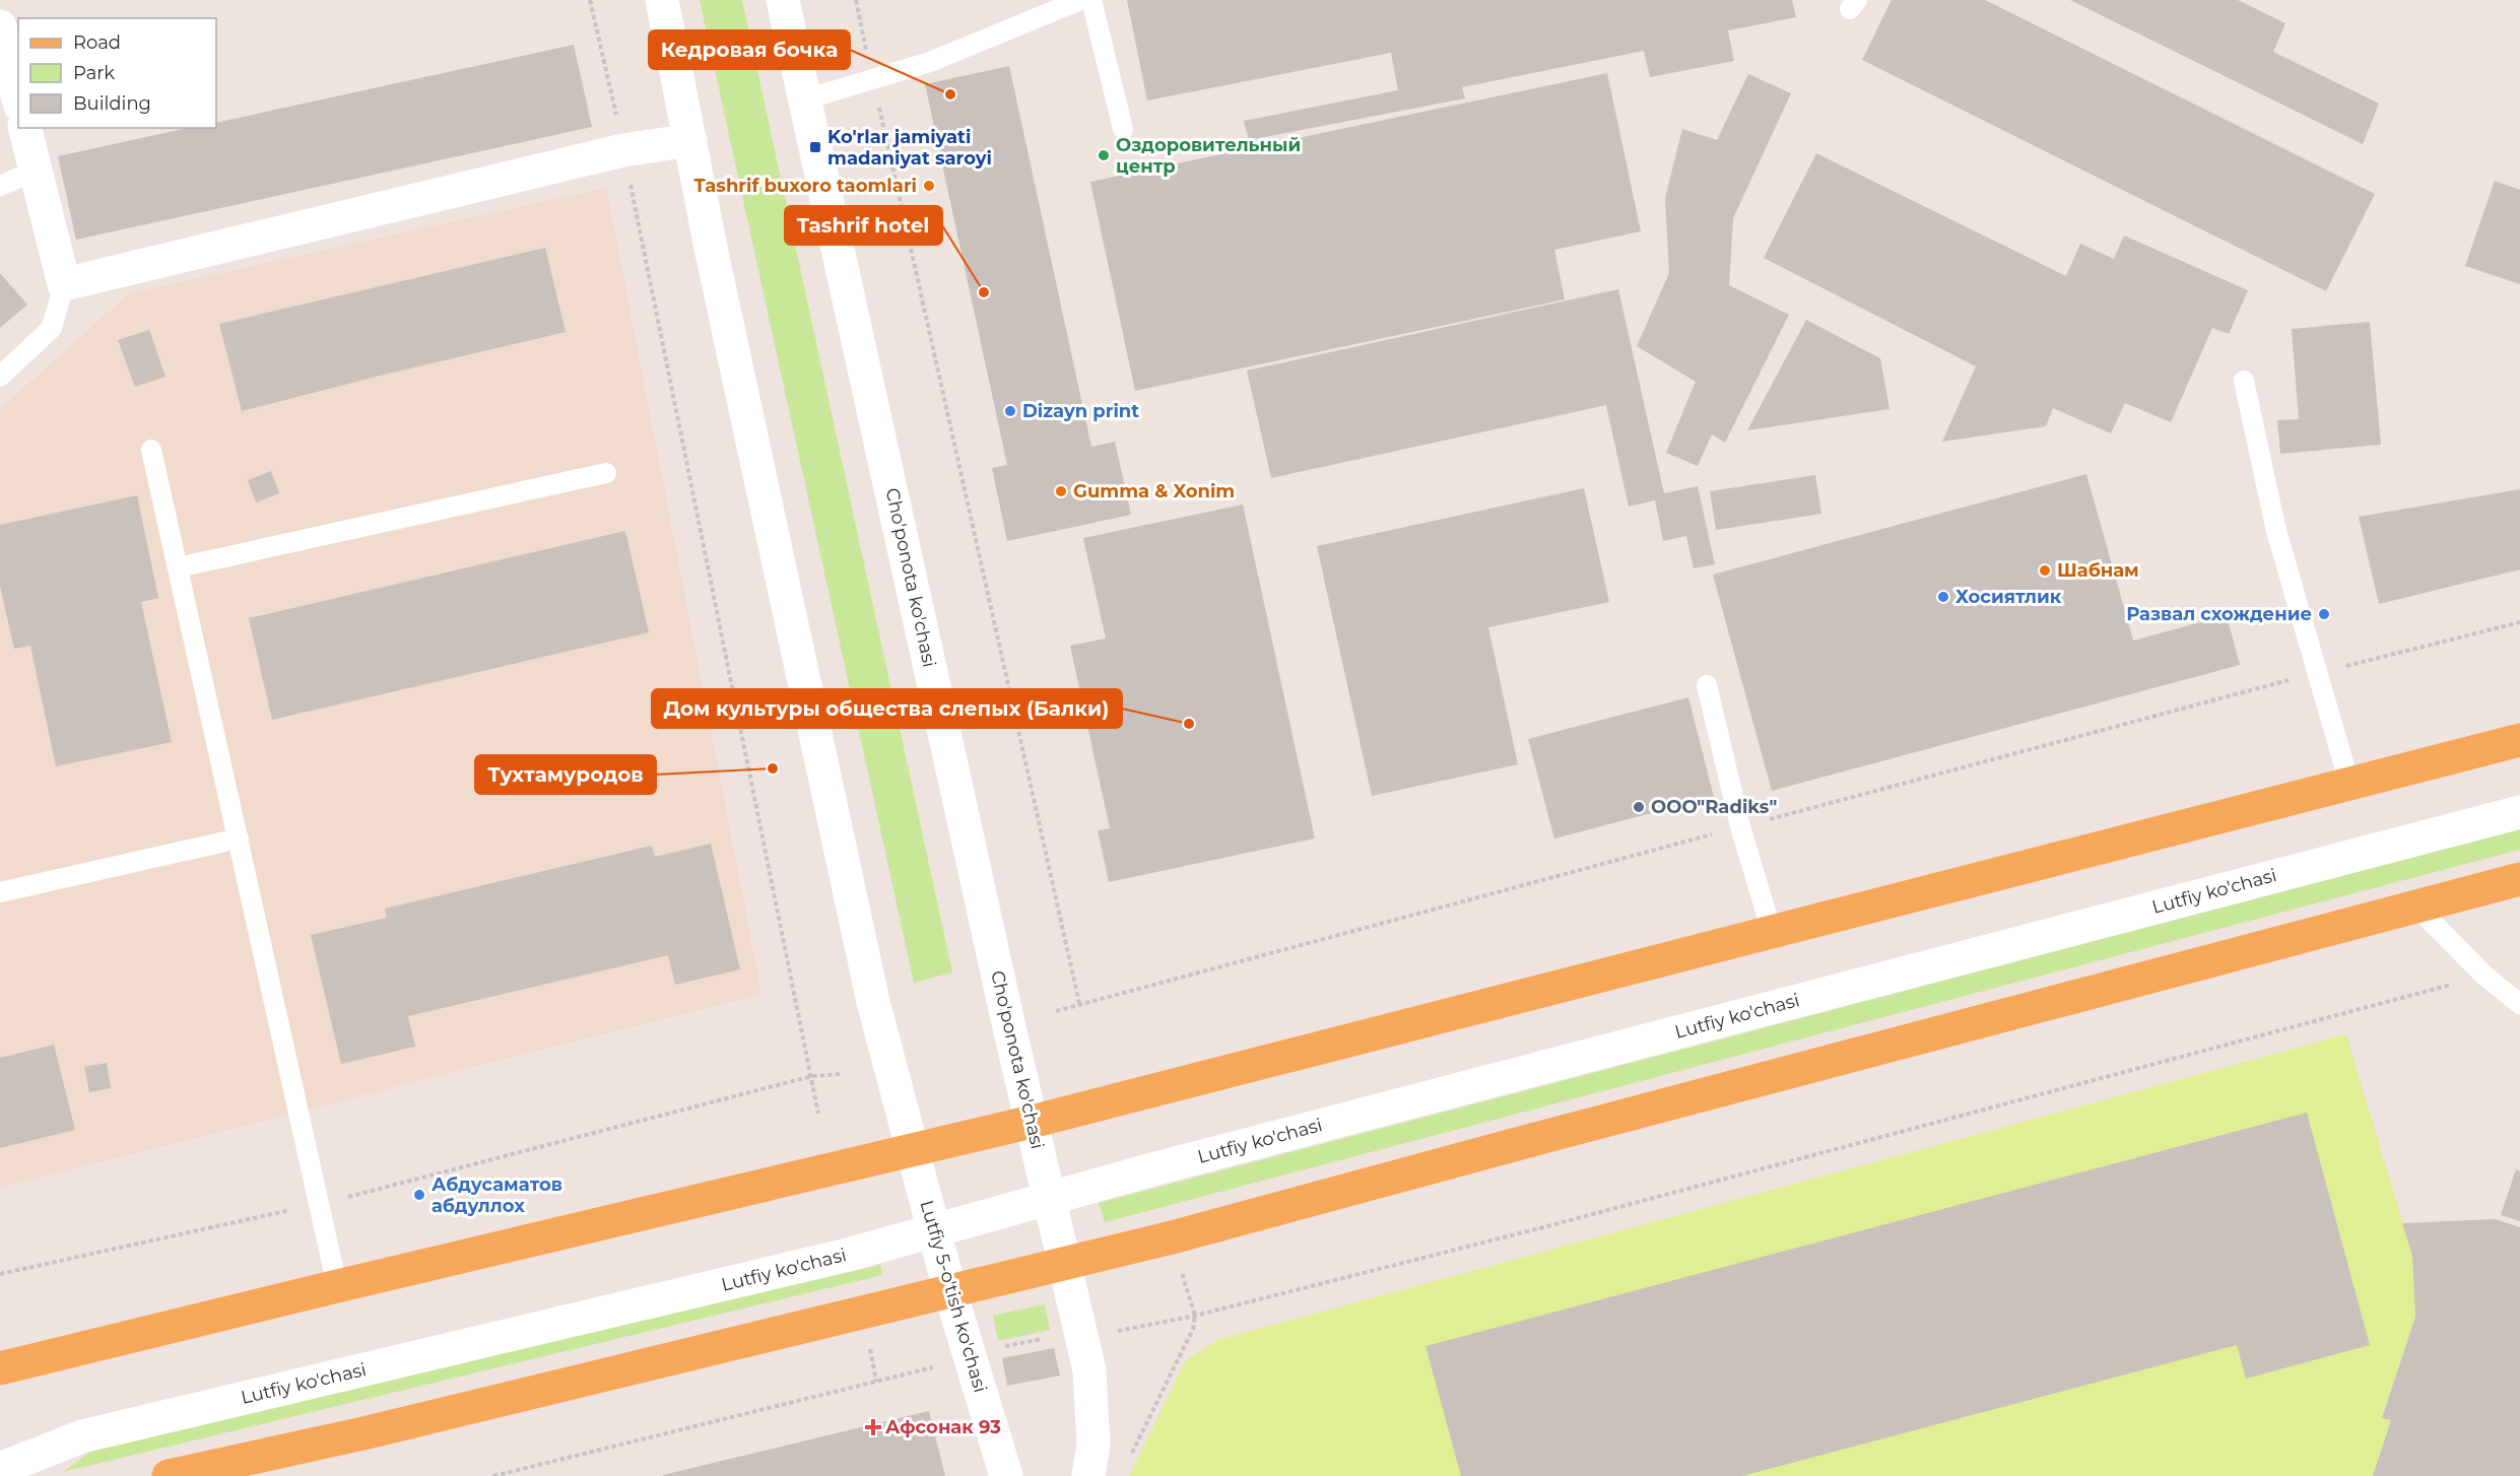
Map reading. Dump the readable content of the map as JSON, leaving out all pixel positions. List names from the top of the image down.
{
  "streets": {
    "main road": ["Cho'ponota ko'chasi", "Lutfiy ko'chasi", "Lutfiy 5-o'tish ko'chasi"]
  },
  "crossings": [
    ["Cho'ponota ko'chasi", "Lutfiy ko'chasi"],
    ["Lutfiy ko'chasi", "Lutfiy 5-o'tish ko'chasi"]
  ],
  "places": {
    "other": [
      "Кедровая бочка",
      "Оздоровительный центр",
      "Tashrif buxoro taomlari",
      "Tashrif hotel",
      "Dizayn print",
      "Gumma & Xonim",
      "Шабнам",
      "Хосиятлик",
      "Развал схождение",
      "Дом культуры общества слепых (Балки)",
      "Тухтамуродов",
      "OOO\"Radiks\"",
      "Абдусаматов абдуллох"
    ],
    "transit": ["Ko'rlar jamiyati madaniyat saroyi"],
    "health": ["Афсонак 93"]
  },
  "legend": ["Road", "Park", "Building"]
}
